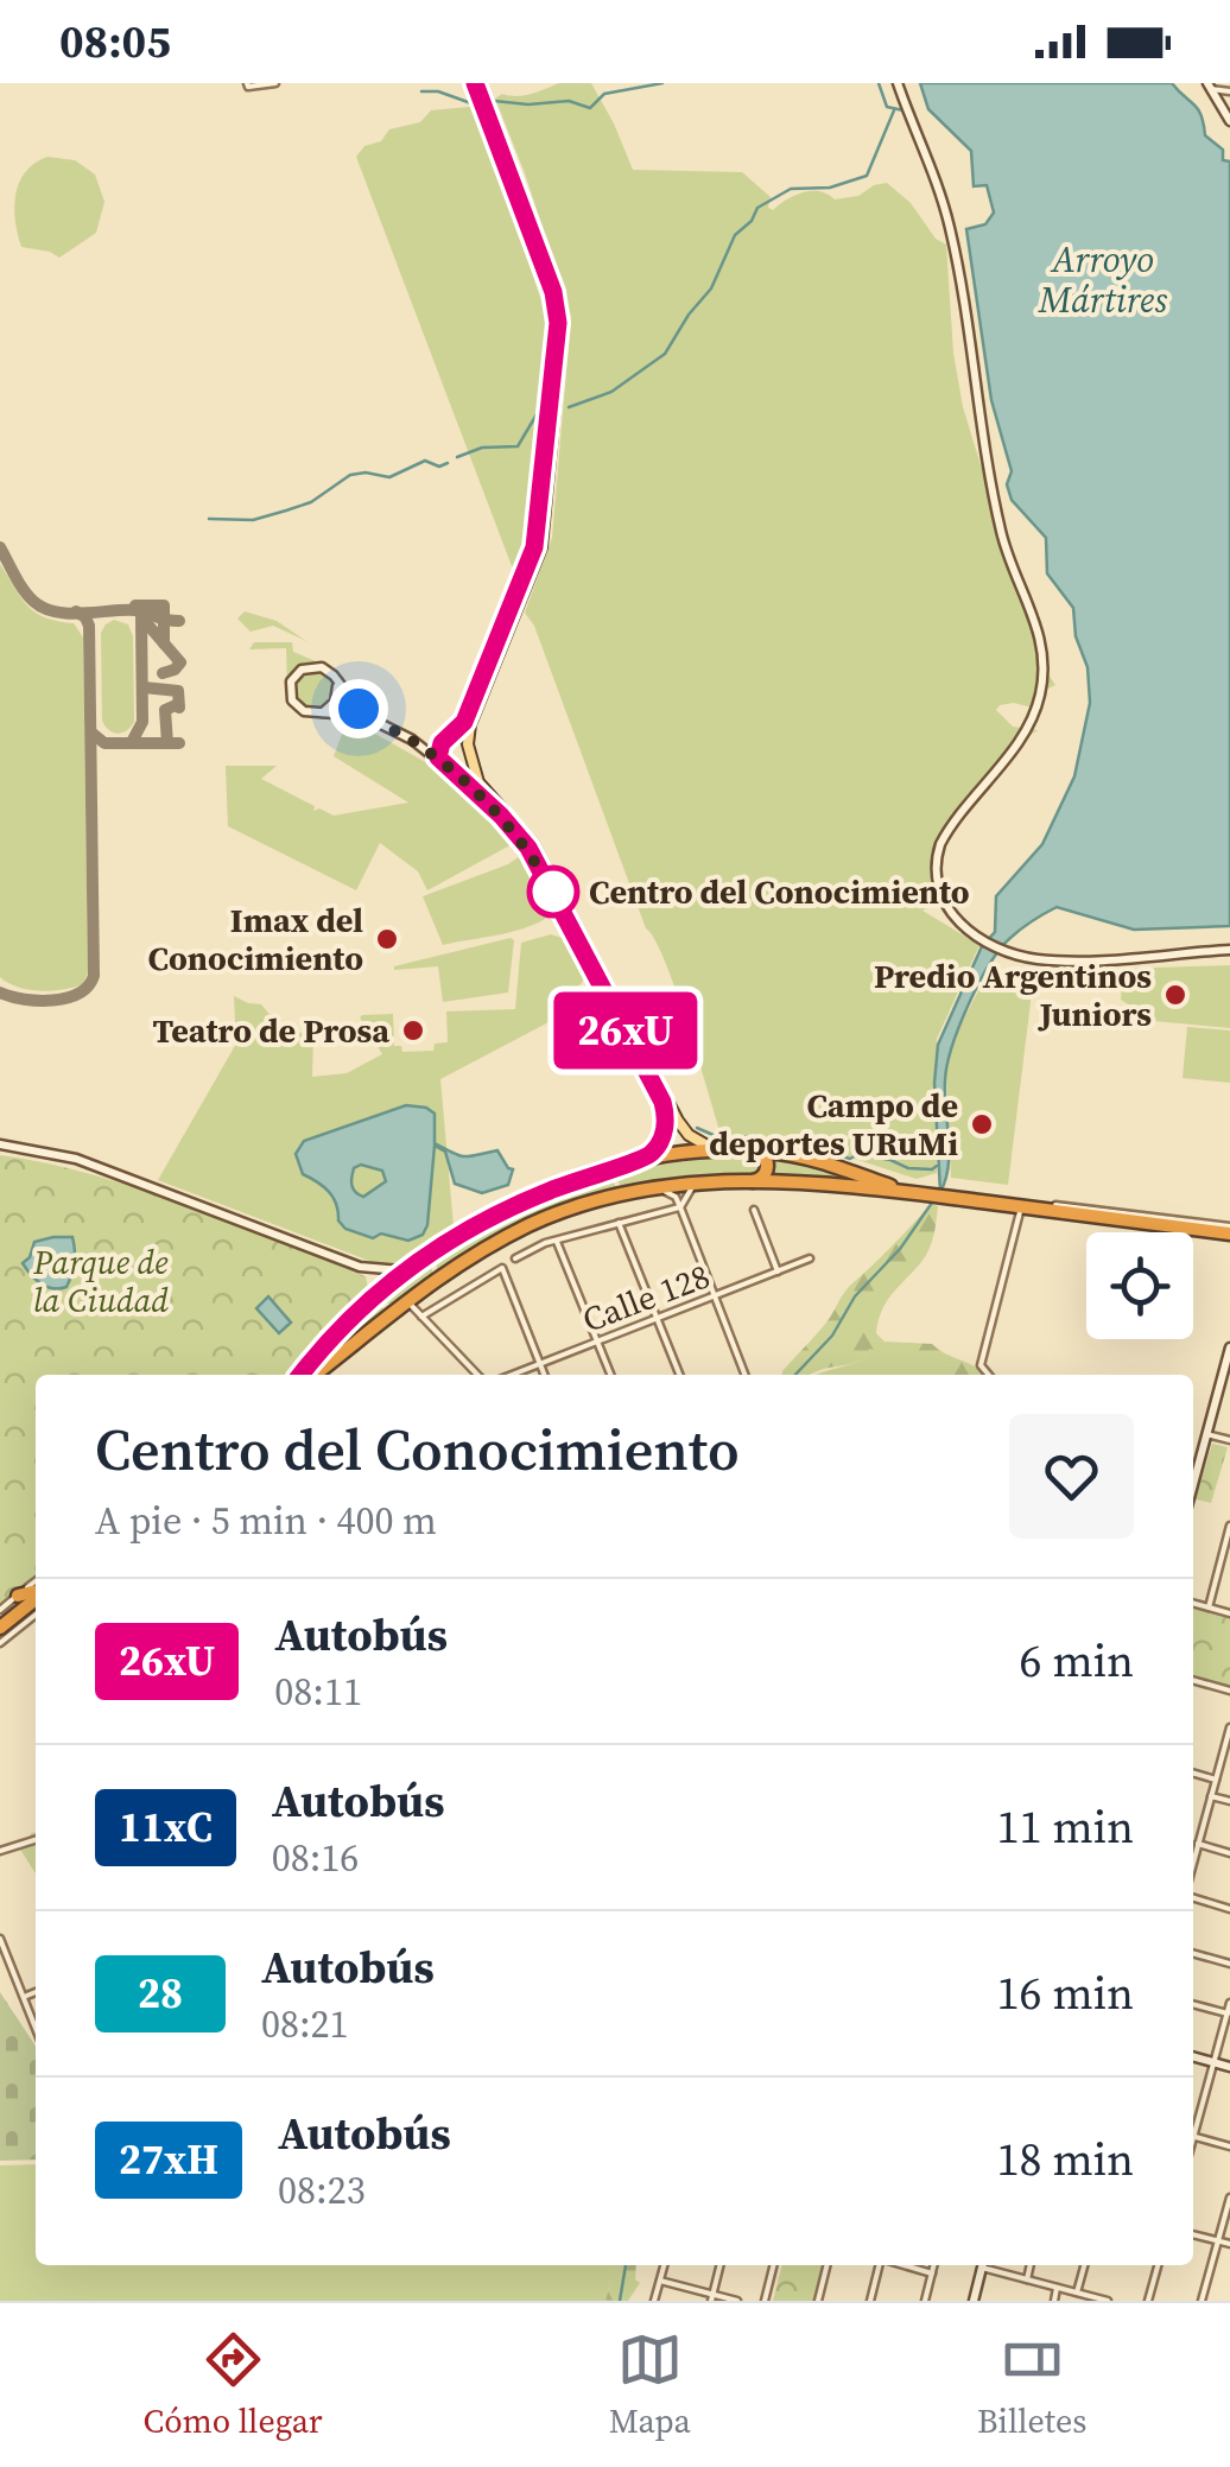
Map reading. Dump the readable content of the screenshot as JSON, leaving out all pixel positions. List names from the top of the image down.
{
  "streets": {
    "street": ["Calle 128"]
  },
  "water": ["Arroyo Mártires"],
  "parks": ["Parque de la Ciudad"],
  "places": [
    "Centro del Conocimiento",
    "Imax del Conocimiento",
    "Predio Argentinos Juniors",
    "Teatro de Prosa",
    "Campo de deportes URuMi"
  ],
  "lines": ["bus line 26xU"],
  "page": {
    "status": "08:05",
    "on_map": "26xU",
    "heading": ["Centro del Conocimiento", "A pie · 5 min · 400 m"],
    "list": [
      {
        "mark": "26xU",
        "name": "Autobús",
        "note": "08:11",
        "value": "6 min"
      },
      {
        "mark": "11xC",
        "name": "Autobús",
        "note": "08:16",
        "value": "11 min"
      },
      {
        "mark": "28",
        "name": "Autobús",
        "note": "08:21",
        "value": "16 min"
      },
      {
        "mark": "27xH",
        "name": "Autobús",
        "note": "08:23",
        "value": "18 min"
      }
    ],
    "tabs": ["Cómo llegar", "Mapa", "Billetes"]
  }
}
